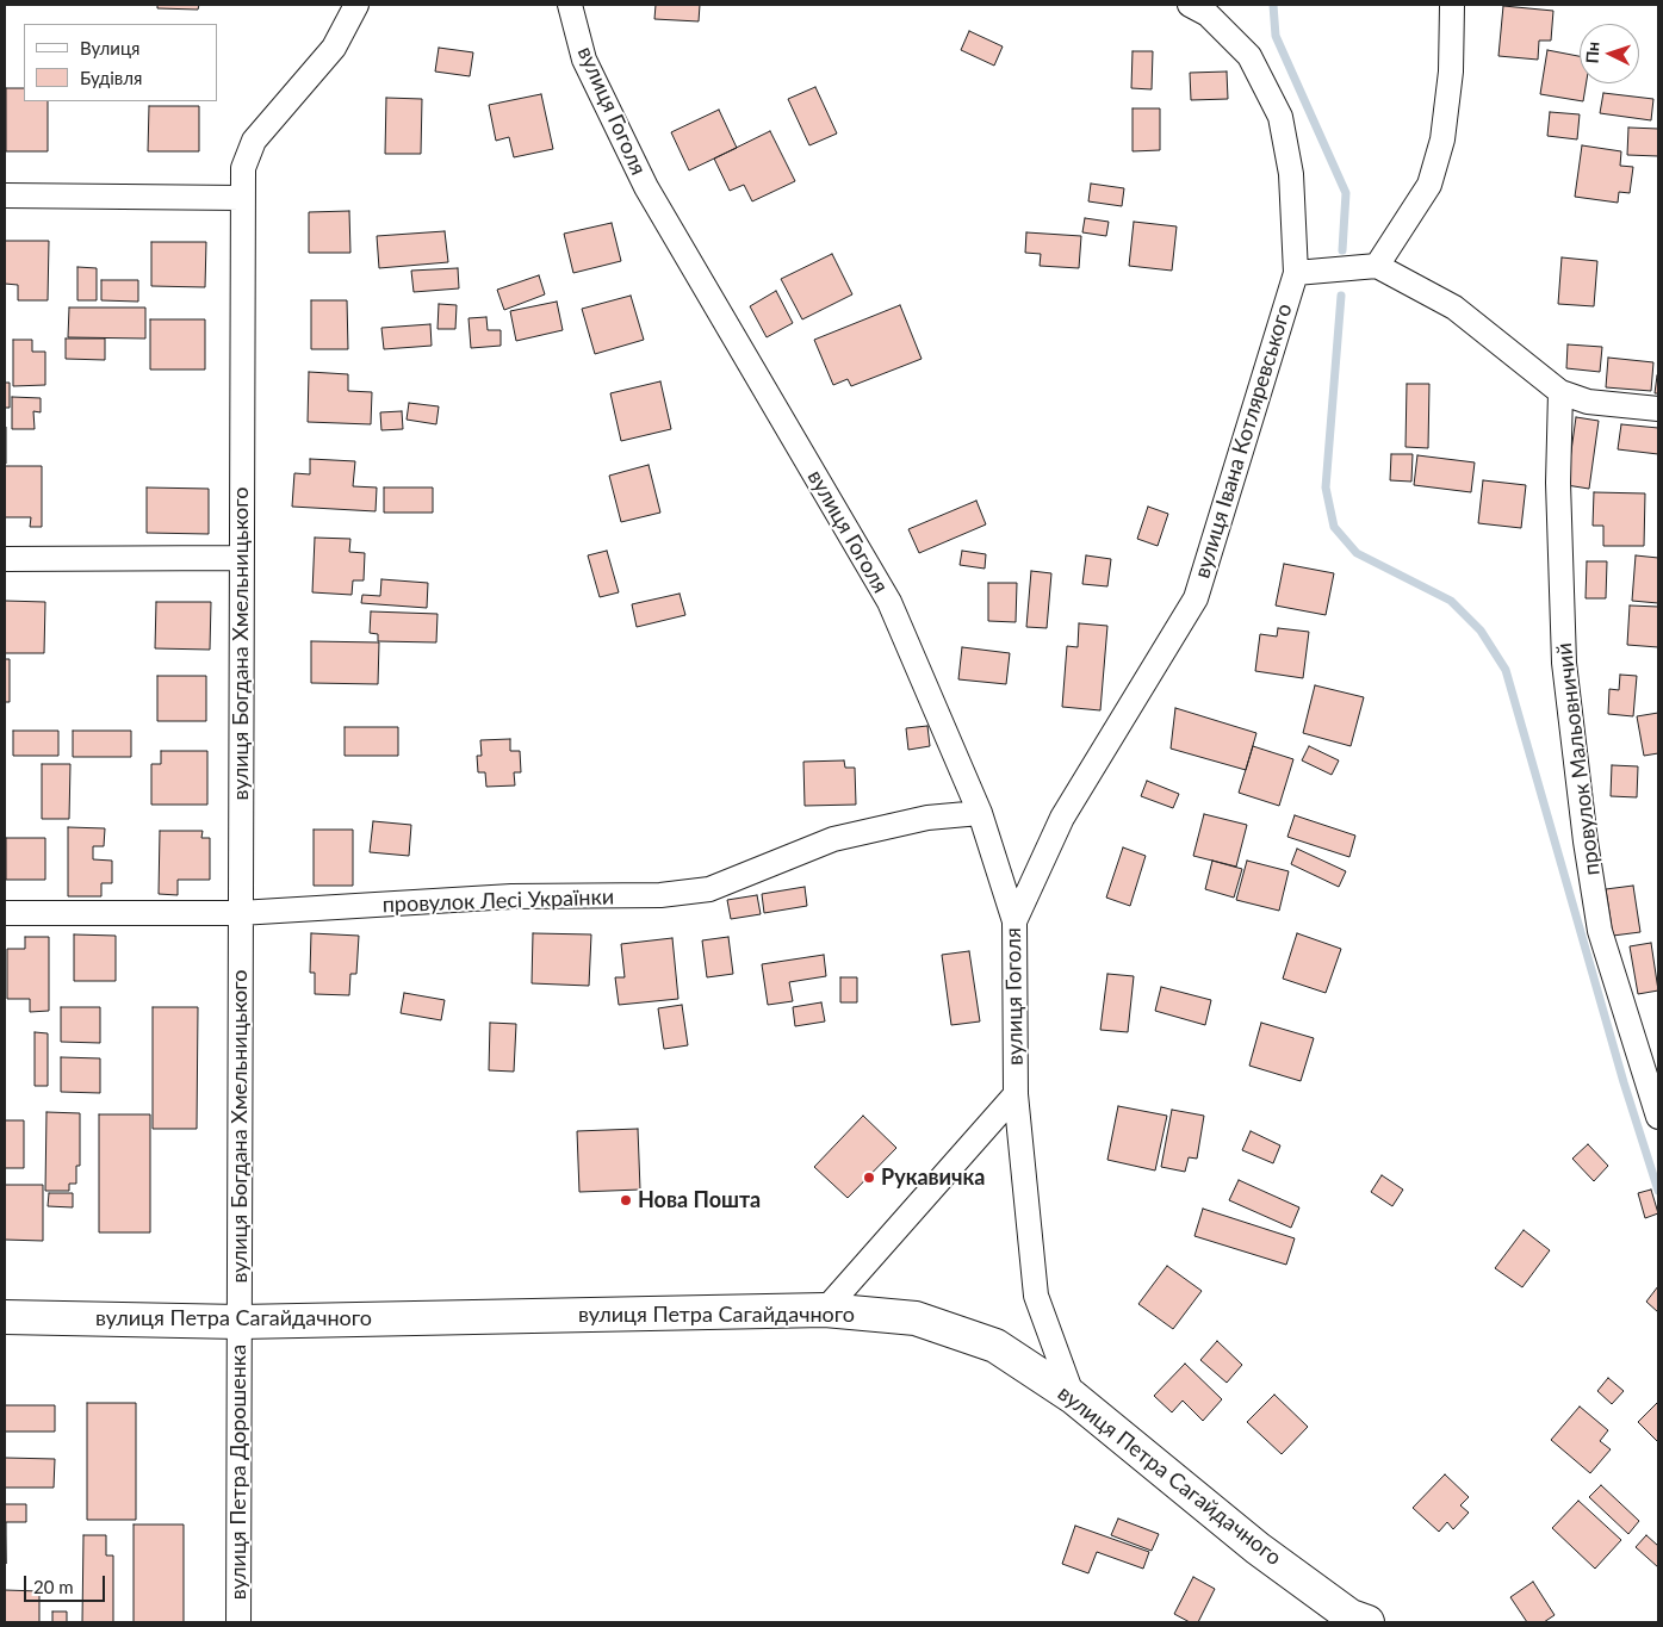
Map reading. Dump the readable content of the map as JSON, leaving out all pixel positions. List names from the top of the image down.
{
  "streets": {
    "street": [
      "вулиця Гоголя",
      "вулиця Івана Котляревського",
      "вулиця Богдана Хмельницького",
      "провулок Мальовничий",
      "провулок Лесі Українки",
      "вулиця Петра Сагайдачного",
      "вулиця Петра Дорошенка"
    ]
  },
  "crossings": [
    ["вулиця Гоголя", "вулиця Івана Котляревського"],
    ["вулиця Гоголя", "провулок Лесі Українки"],
    ["вулиця Гоголя", "вулиця Петра Сагайдачного"],
    ["вулиця Богдана Хмельницького", "провулок Лесі Українки"],
    ["вулиця Богдана Хмельницького", "вулиця Петра Сагайдачного"],
    ["вулиця Богдана Хмельницького", "вулиця Петра Дорошенка"],
    ["вулиця Петра Сагайдачного", "вулиця Петра Дорошенка"]
  ],
  "places": ["Рукавичка", "Нова Пошта"],
  "legend": ["Вулиця", "Будівля"],
  "scale_bar": "20 m",
  "north": "left"
}
